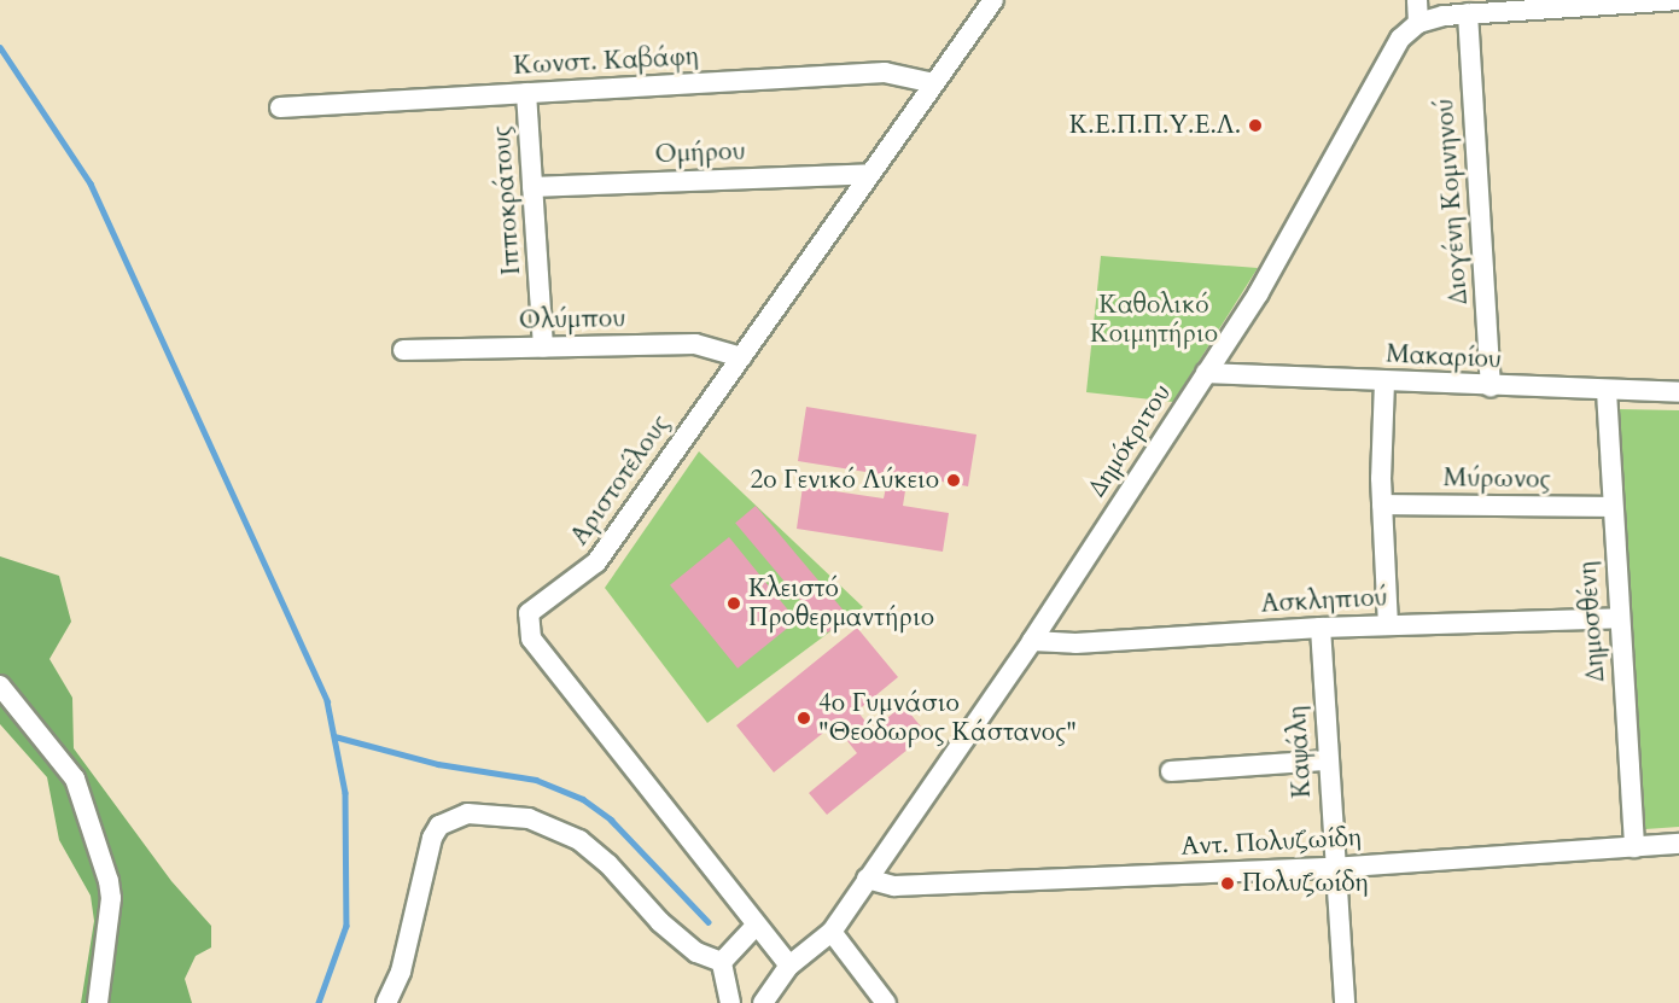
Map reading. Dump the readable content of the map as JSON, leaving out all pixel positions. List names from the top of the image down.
{
  "streets": {
    "street": [
      "Κωνστ. Καβάφη",
      "Ομήρου",
      "Ιπποκράτους",
      "Διογένη Κομνηνού",
      "Ολύμπου",
      "Μακαρίου",
      "Δημόκριτου",
      "Μύρωνος",
      "Αριστοτέλους",
      "Ασκληπιού",
      "Δημοσθένη",
      "Καψάλη",
      "Αντ. Πολυζωίδη"
    ]
  },
  "crossings": [
    ["Κωνστ. Καβάφη", "Ιπποκράτους"],
    ["Κωνστ. Καβάφη", "Αριστοτέλους"],
    ["Ομήρου", "Ιπποκράτους"],
    ["Ομήρου", "Αριστοτέλους"],
    ["Ιπποκράτους", "Ολύμπου"],
    ["Διογένη Κομνηνού", "Μακαρίου"],
    ["Ολύμπου", "Αριστοτέλους"],
    ["Μακαρίου", "Δημόκριτου"],
    ["Μακαρίου", "Δημοσθένη"],
    ["Δημόκριτου", "Ασκληπιού"],
    ["Δημόκριτου", "Αντ. Πολυζωίδη"],
    ["Μύρωνος", "Δημοσθένη"],
    ["Ασκληπιού", "Δημοσθένη"],
    ["Ασκληπιού", "Καψάλη"],
    ["Δημοσθένη", "Αντ. Πολυζωίδη"],
    ["Καψάλη", "Αντ. Πολυζωίδη"]
  ],
  "parks": ["Καθολικό Κοιμητήριο"],
  "places": [
    "Κ.Ε.Π.Π.Υ.Ε.Λ.",
    "2ο Γενικό Λύκειο",
    "Κλειστό Προθερμαντήριο",
    "4ο Γυμνάσιο \"Θεόδωρος Κάστανος\"",
    "Πολυζωίδη"
  ]
}
